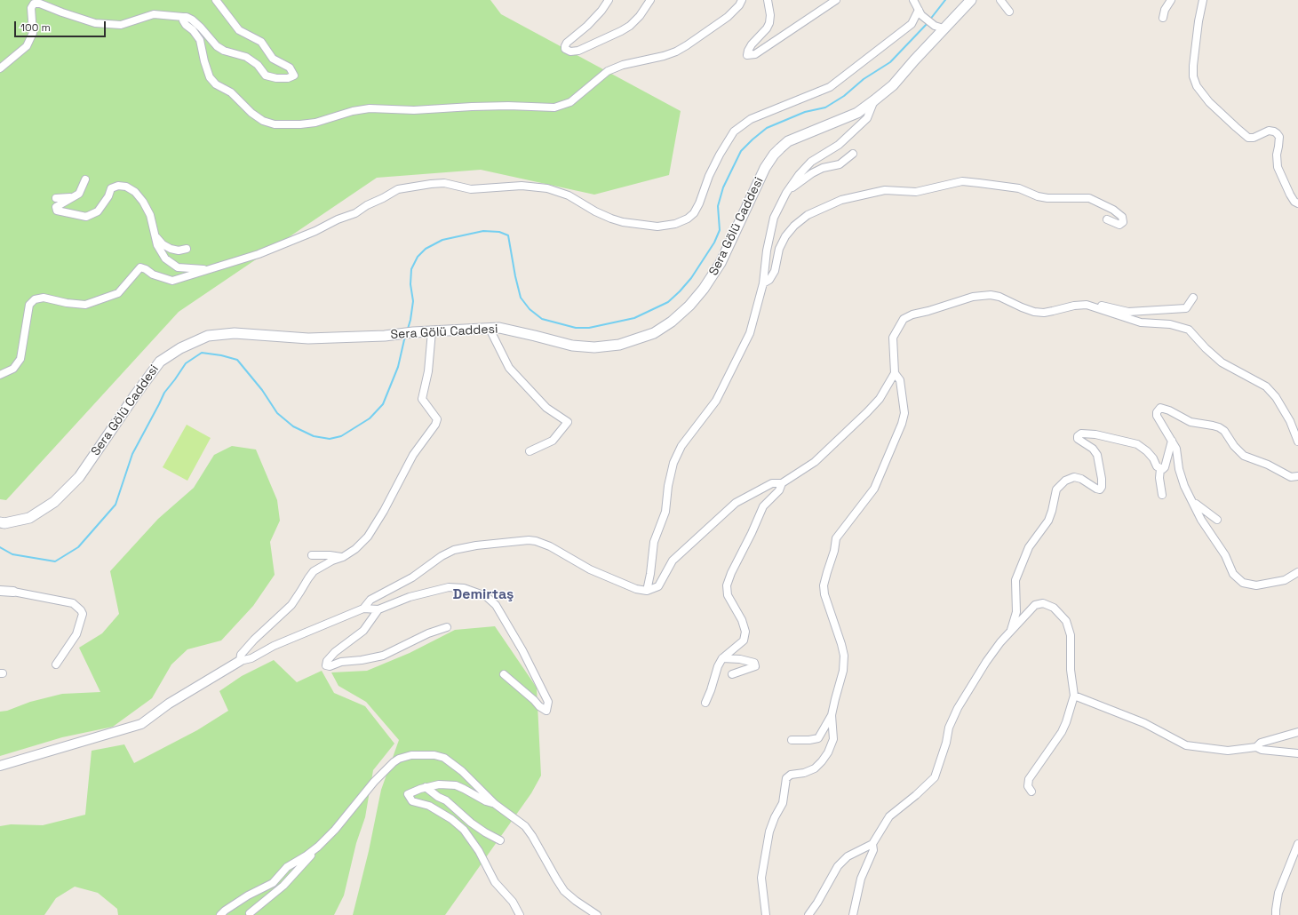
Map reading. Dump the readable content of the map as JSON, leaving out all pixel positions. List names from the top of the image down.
{
  "streets": {
    "main road": ["Sera Gölü Caddesi"]
  },
  "districts": ["Demirtaş"],
  "scale_bar": "100 m"
}
